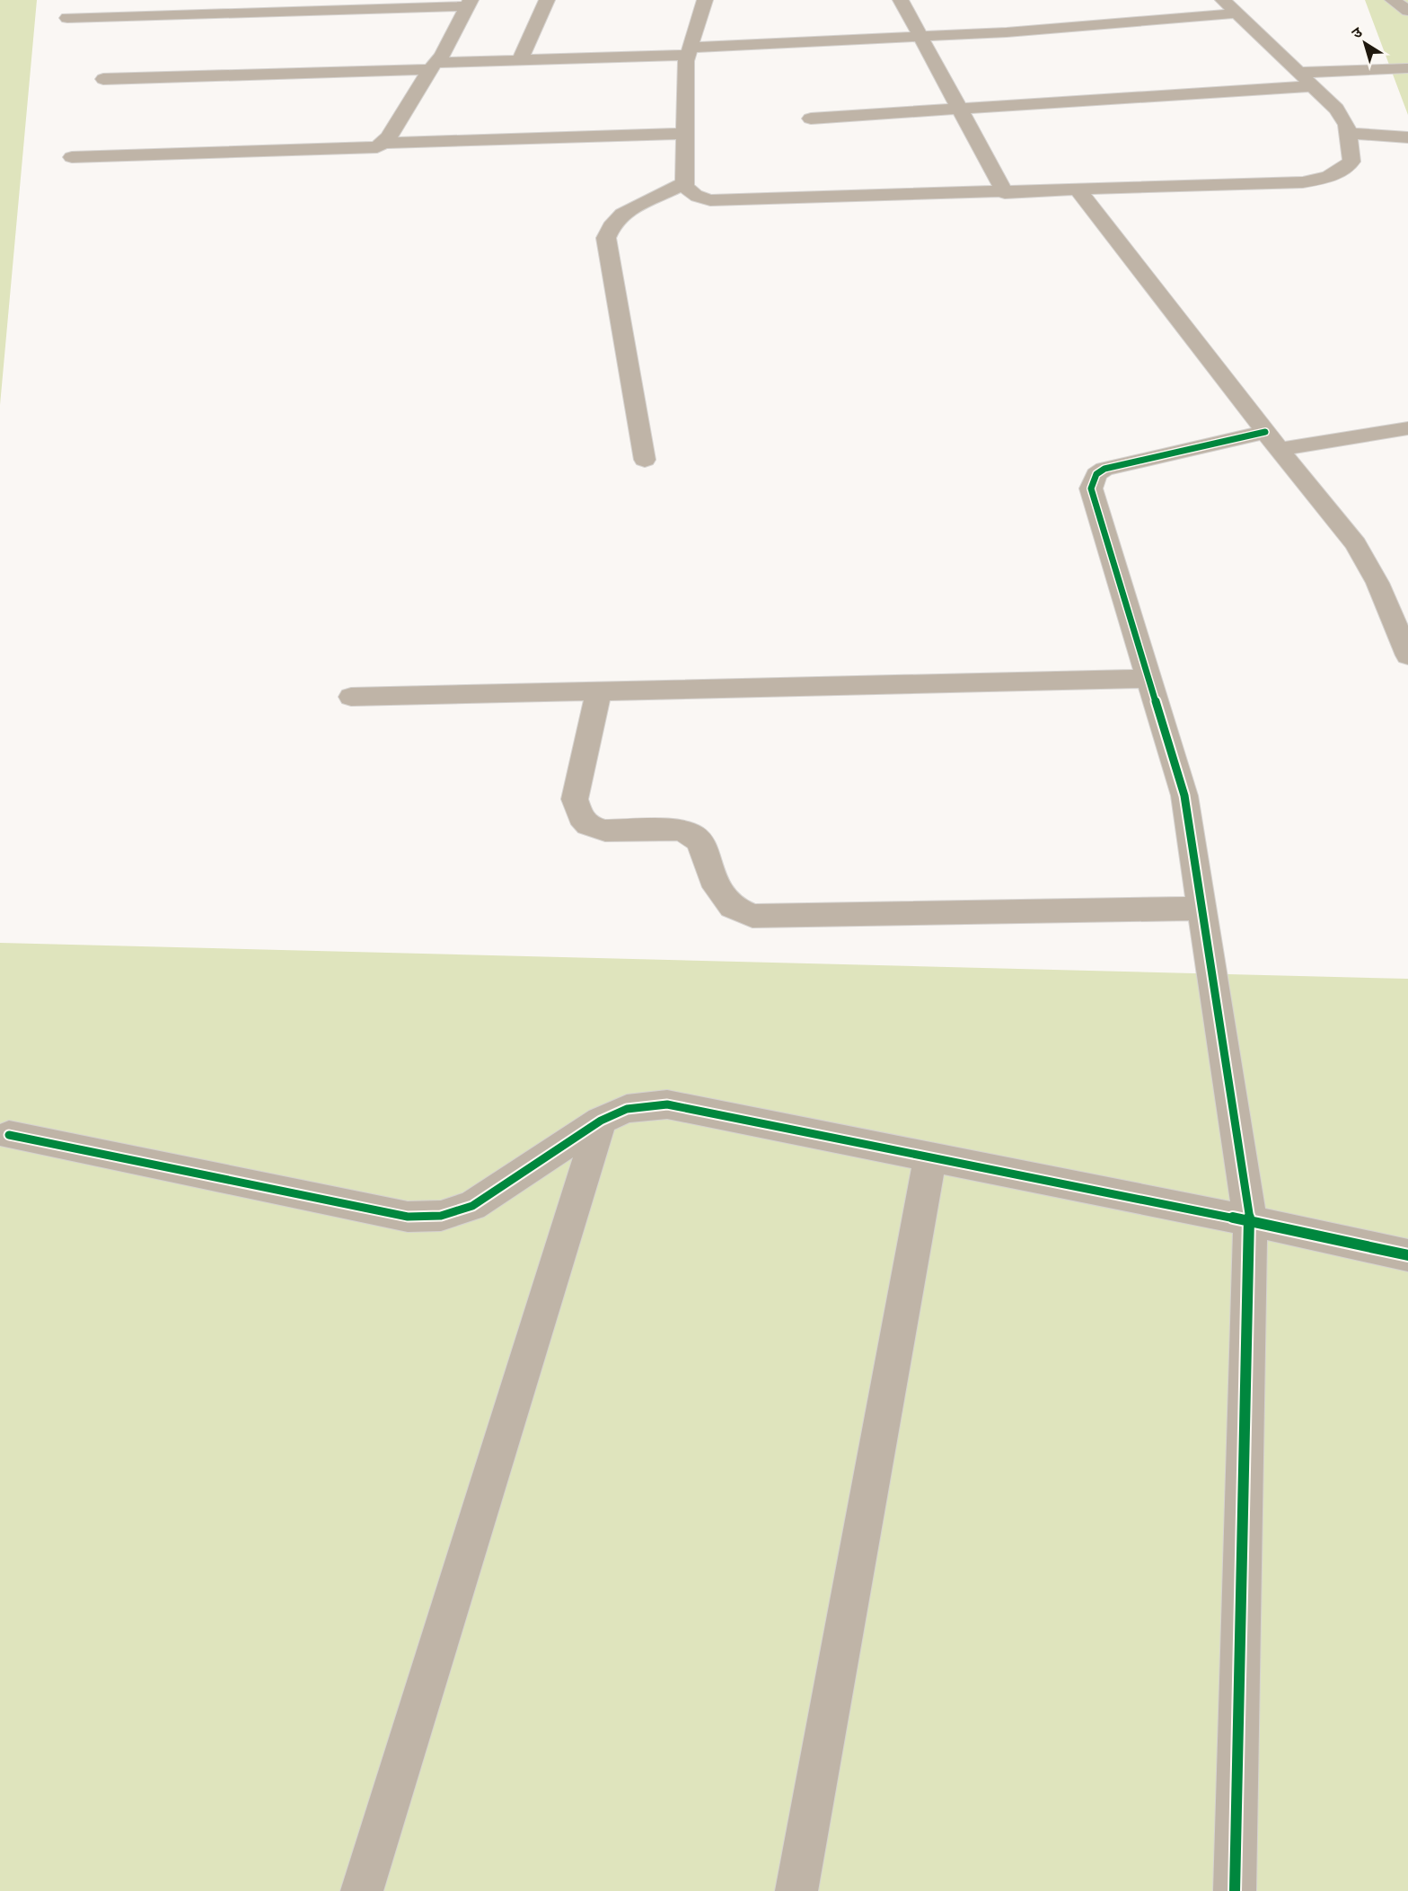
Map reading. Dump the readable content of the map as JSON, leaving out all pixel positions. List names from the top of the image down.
{
  "north": "top left"
}
